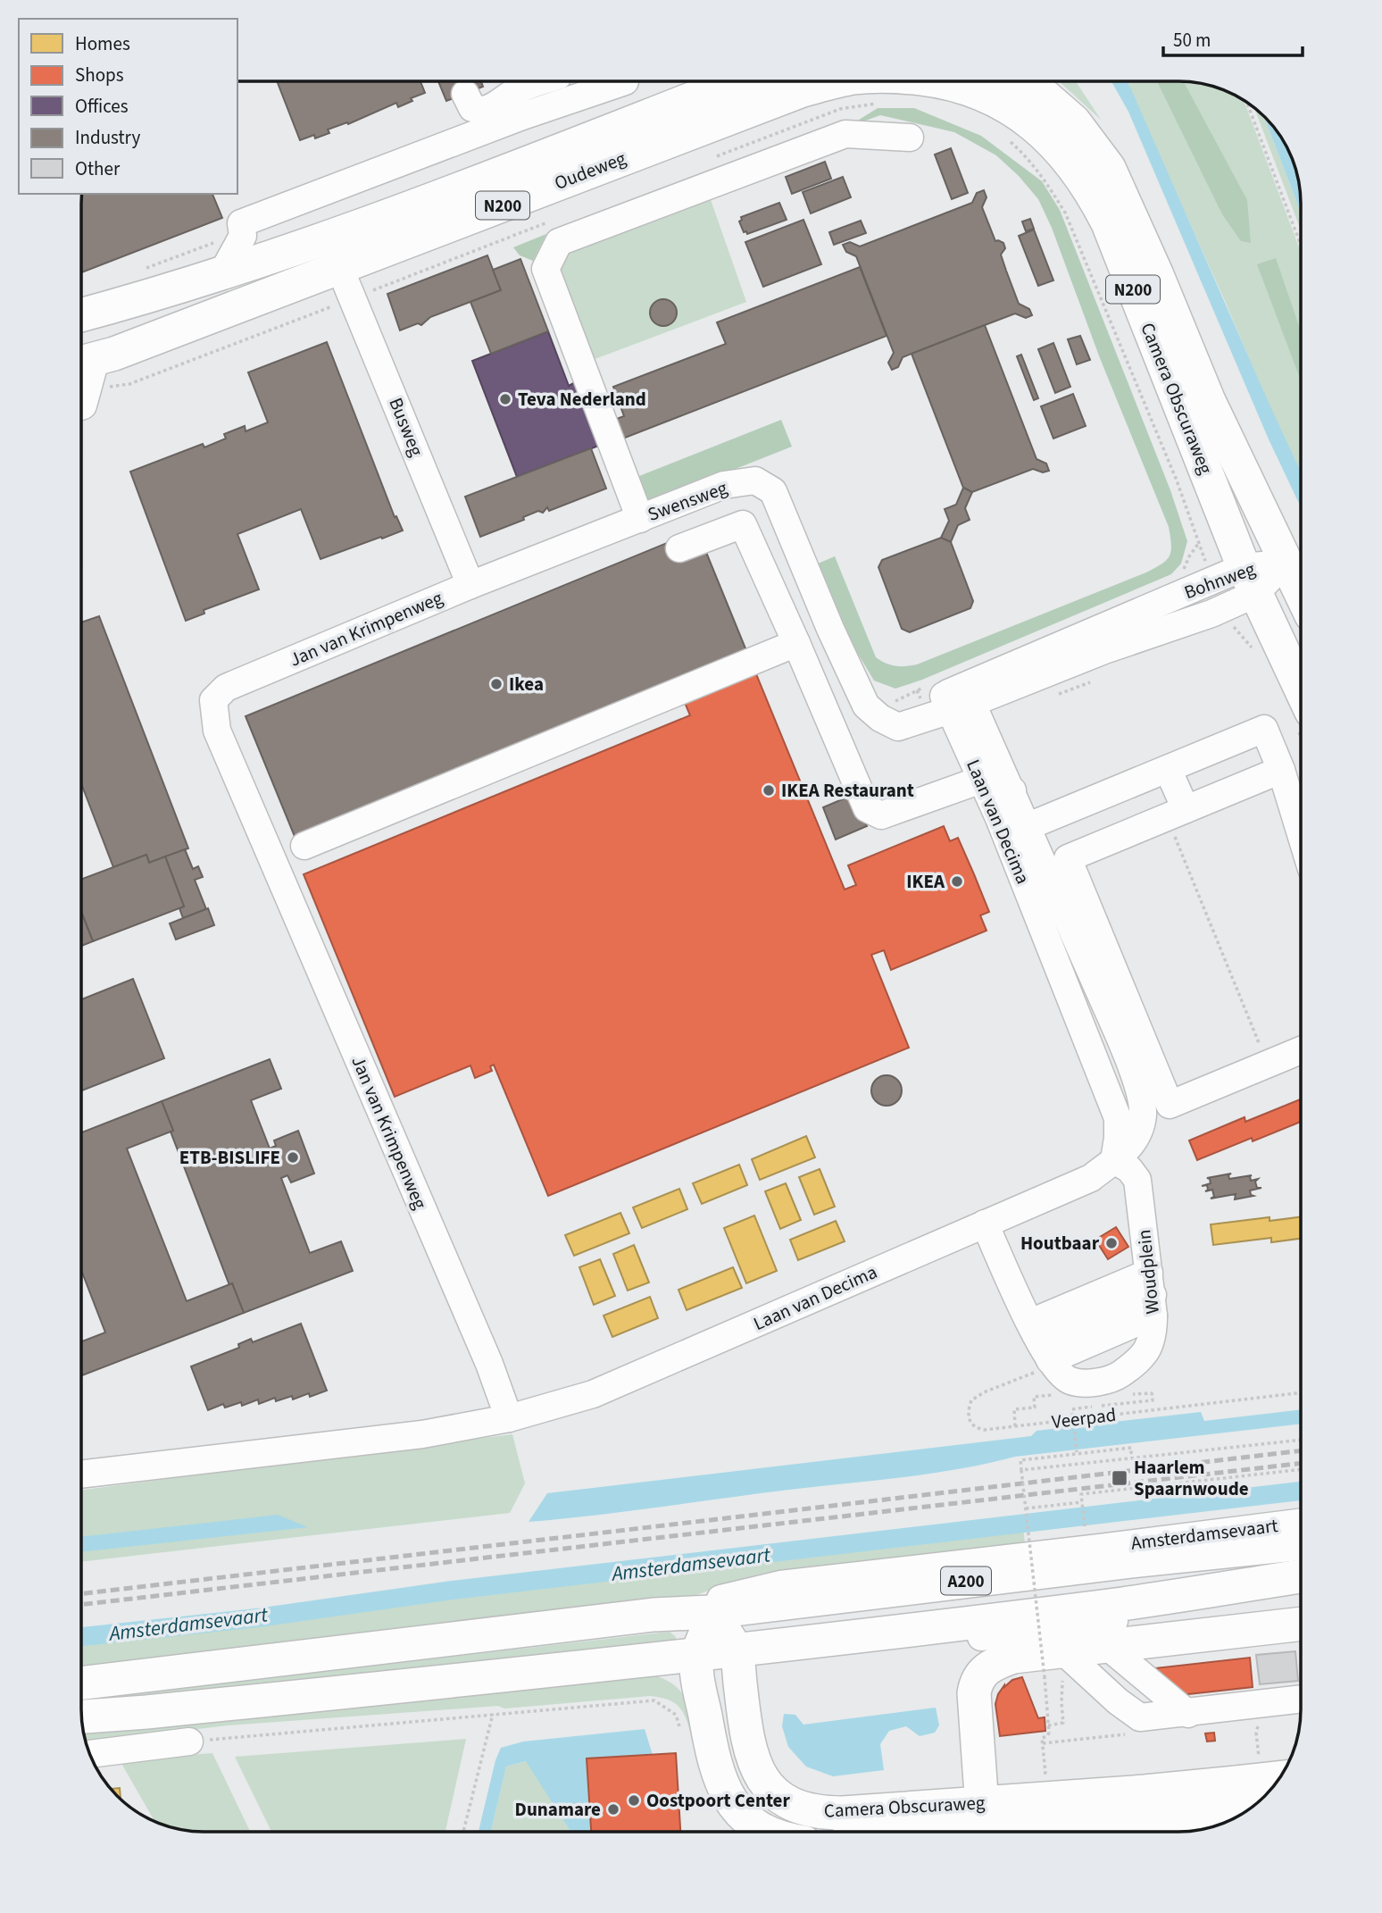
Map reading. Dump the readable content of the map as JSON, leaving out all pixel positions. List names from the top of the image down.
{
  "streets": {
    "main road": [
      "Oudeweg",
      "N200",
      "Camera Obscuraweg",
      "Amsterdamsevaart",
      "A200"
    ],
    "street": [
      "Busweg",
      "Swensweg",
      "Bohnweg",
      "Jan van Krimpenweg",
      "Laan van Decima",
      "Woudplein"
    ],
    "path": ["Veerpad"]
  },
  "crossings": [
    ["Oudeweg", "Busweg"],
    ["Camera Obscuraweg", "Bohnweg"],
    ["Camera Obscuraweg", "Amsterdamsevaart"],
    ["Camera Obscuraweg", "A200"],
    ["Busweg", "Swensweg"],
    ["Busweg", "Jan van Krimpenweg"],
    ["Swensweg", "Bohnweg"],
    ["Swensweg", "Jan van Krimpenweg"],
    ["Bohnweg", "Laan van Decima"],
    ["Jan van Krimpenweg", "Laan van Decima"],
    ["Laan van Decima", "Woudplein"],
    ["Woudplein", "Veerpad"],
    ["Amsterdamsevaart", "A200"]
  ],
  "water": ["Amsterdamsevaart"],
  "places": {
    "other": [
      "Teva Nederland",
      "Ikea",
      "IKEA Restaurant",
      "IKEA",
      "ETB-BISLIFE",
      "Houtbaar",
      "Oostpoort Center",
      "Dunamare"
    ],
    "transit": ["Haarlem Spaarnwoude"]
  },
  "legend": [
    "Homes",
    "Shops",
    "Offices",
    "Industry",
    "Other"
  ],
  "scale_bar": "50 m"
}
